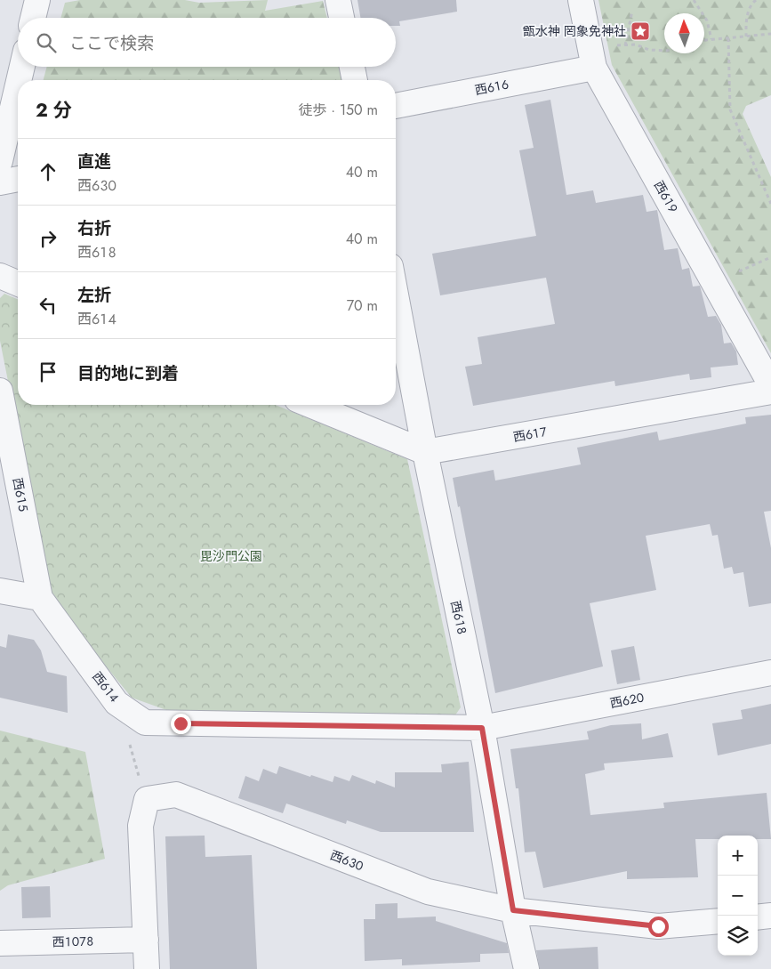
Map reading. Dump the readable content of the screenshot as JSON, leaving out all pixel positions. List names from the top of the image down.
{
  "streets": {
    "street": [
      "西６１６",
      "西６１９",
      "西６１７",
      "西６１５",
      "西６１８",
      "西６１４",
      "西６２０",
      "西６３０",
      "西１０７８"
    ]
  },
  "crossings": [
    ["西６１６", "西６１９"],
    ["西６１７", "西６１８"],
    ["西６１５", "西６１４"],
    ["西６１８", "西６１４"],
    ["西６１８", "西６２０"],
    ["西６１８", "西６３０"],
    ["西６１４", "西６２０"]
  ],
  "parks": ["毘沙門公園"],
  "places": {
    "place": ["甑水神 罔象免神社"]
  },
  "north": "top",
  "page": {
    "search": "ここで検索",
    "heading": ["2 分", "徒歩 · 150 m"],
    "list": [
      ["直進", "西６３０", "40 m"],
      ["右折", "西６１８", "40 m"],
      ["左折", "西６１４", "70 m"],
      "目的地に到着"
    ],
    "map_buttons": ["+", "−"]
  }
}
